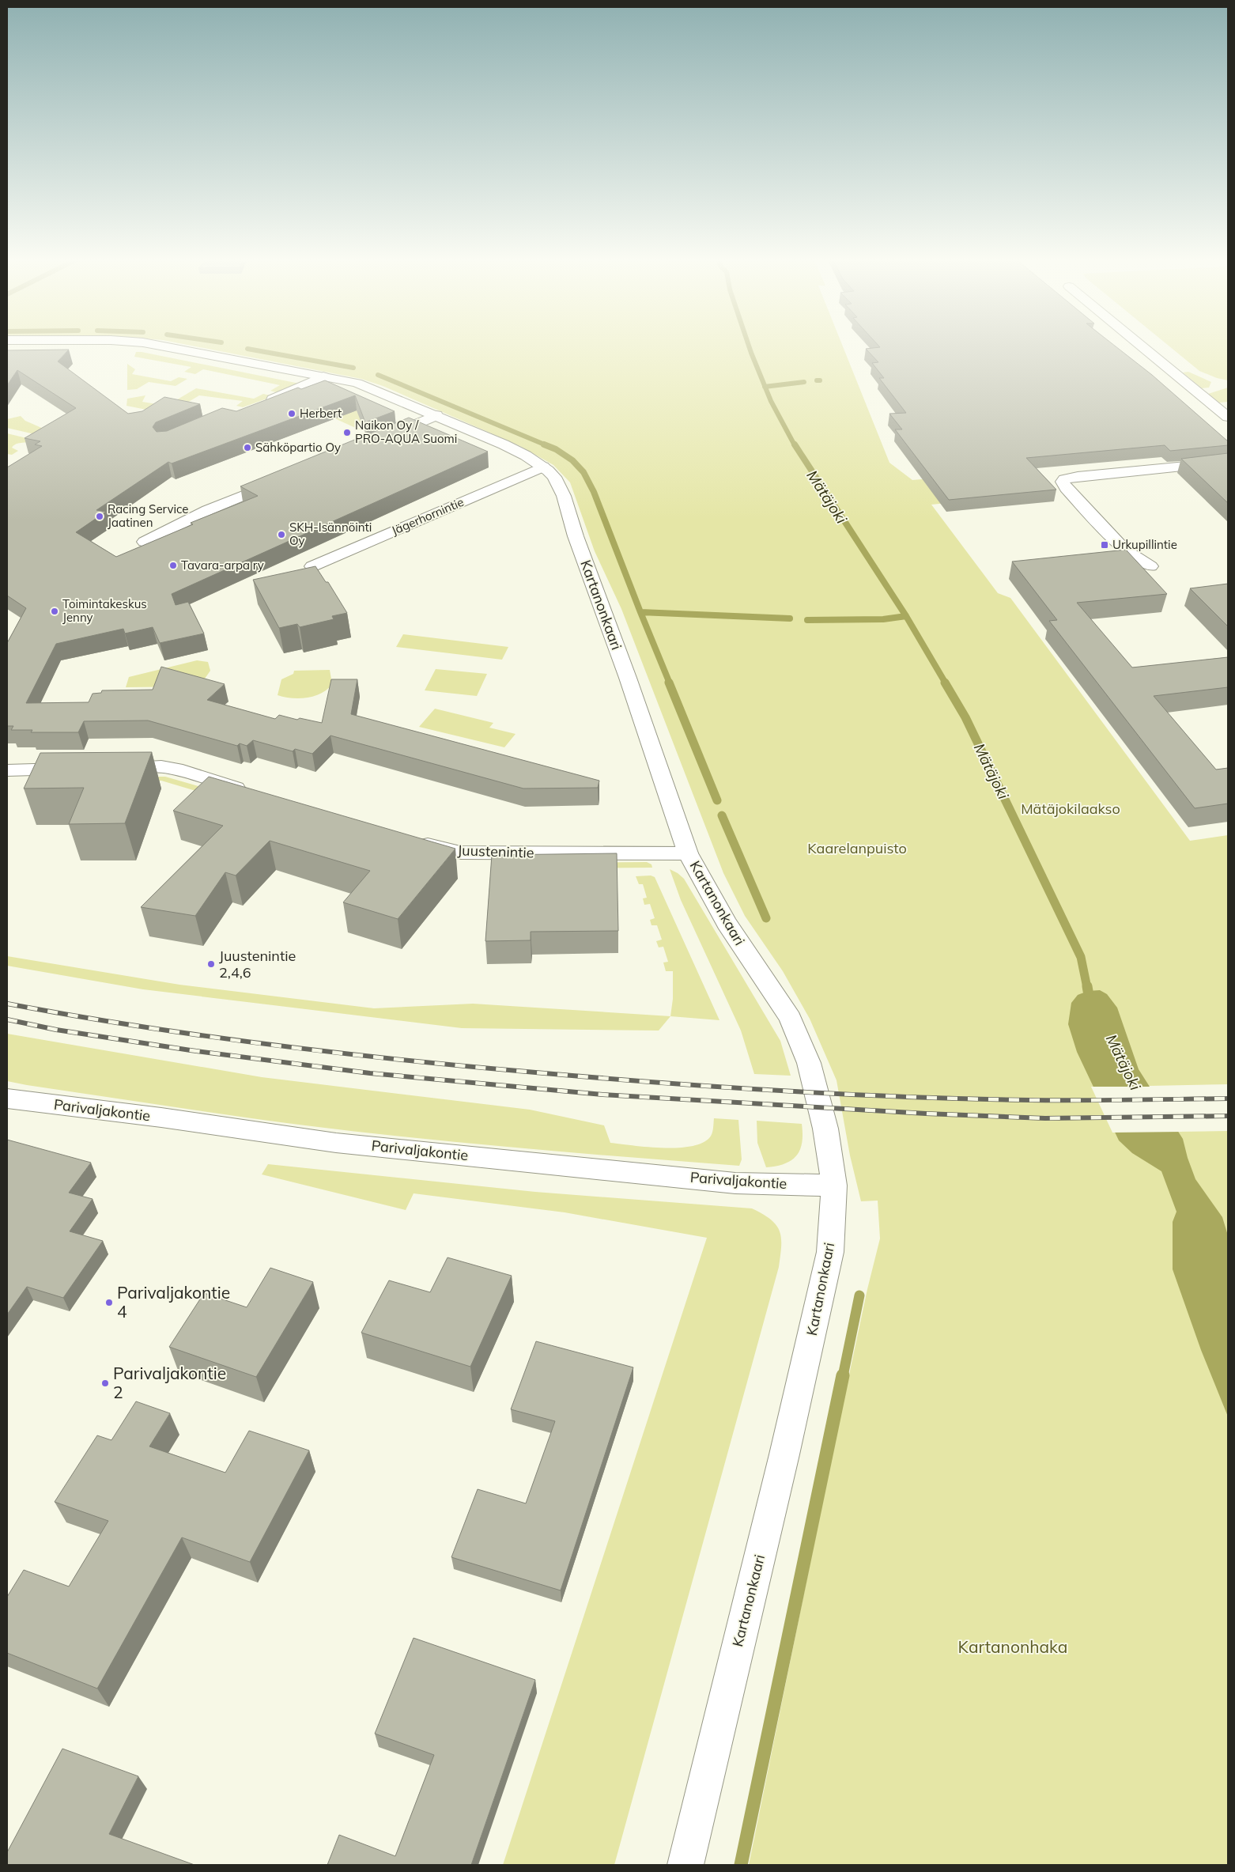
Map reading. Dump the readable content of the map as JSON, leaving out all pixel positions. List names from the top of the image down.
{
  "streets": {
    "street": [
      "Jägerhornintie",
      "Kartanonkaari",
      "Juustenintie",
      "Parivaljakontie"
    ]
  },
  "crossings": [
    ["Jägerhornintie", "Kartanonkaari"],
    ["Kartanonkaari", "Juustenintie"],
    ["Kartanonkaari", "Parivaljakontie"]
  ],
  "water": ["Mätäjoki"],
  "parks": ["Mätäjokilaakso", "Kaarelanpuisto", "Kartanonhaka"],
  "places": {
    "other": [
      "Herbert",
      "Naikon Oy / PRO-AQUA Suomi",
      "Sähköpartio Oy",
      "Racing Service Jaatinen",
      "SKH-Isännöinti Oy",
      "Tavara-arpa ry",
      "Toimintakeskus Jenny",
      "Juustenintie 2,4,6",
      "Parivaljakontie 4",
      "Parivaljakontie 2"
    ],
    "transit": ["Urkupillintie"]
  }
}
